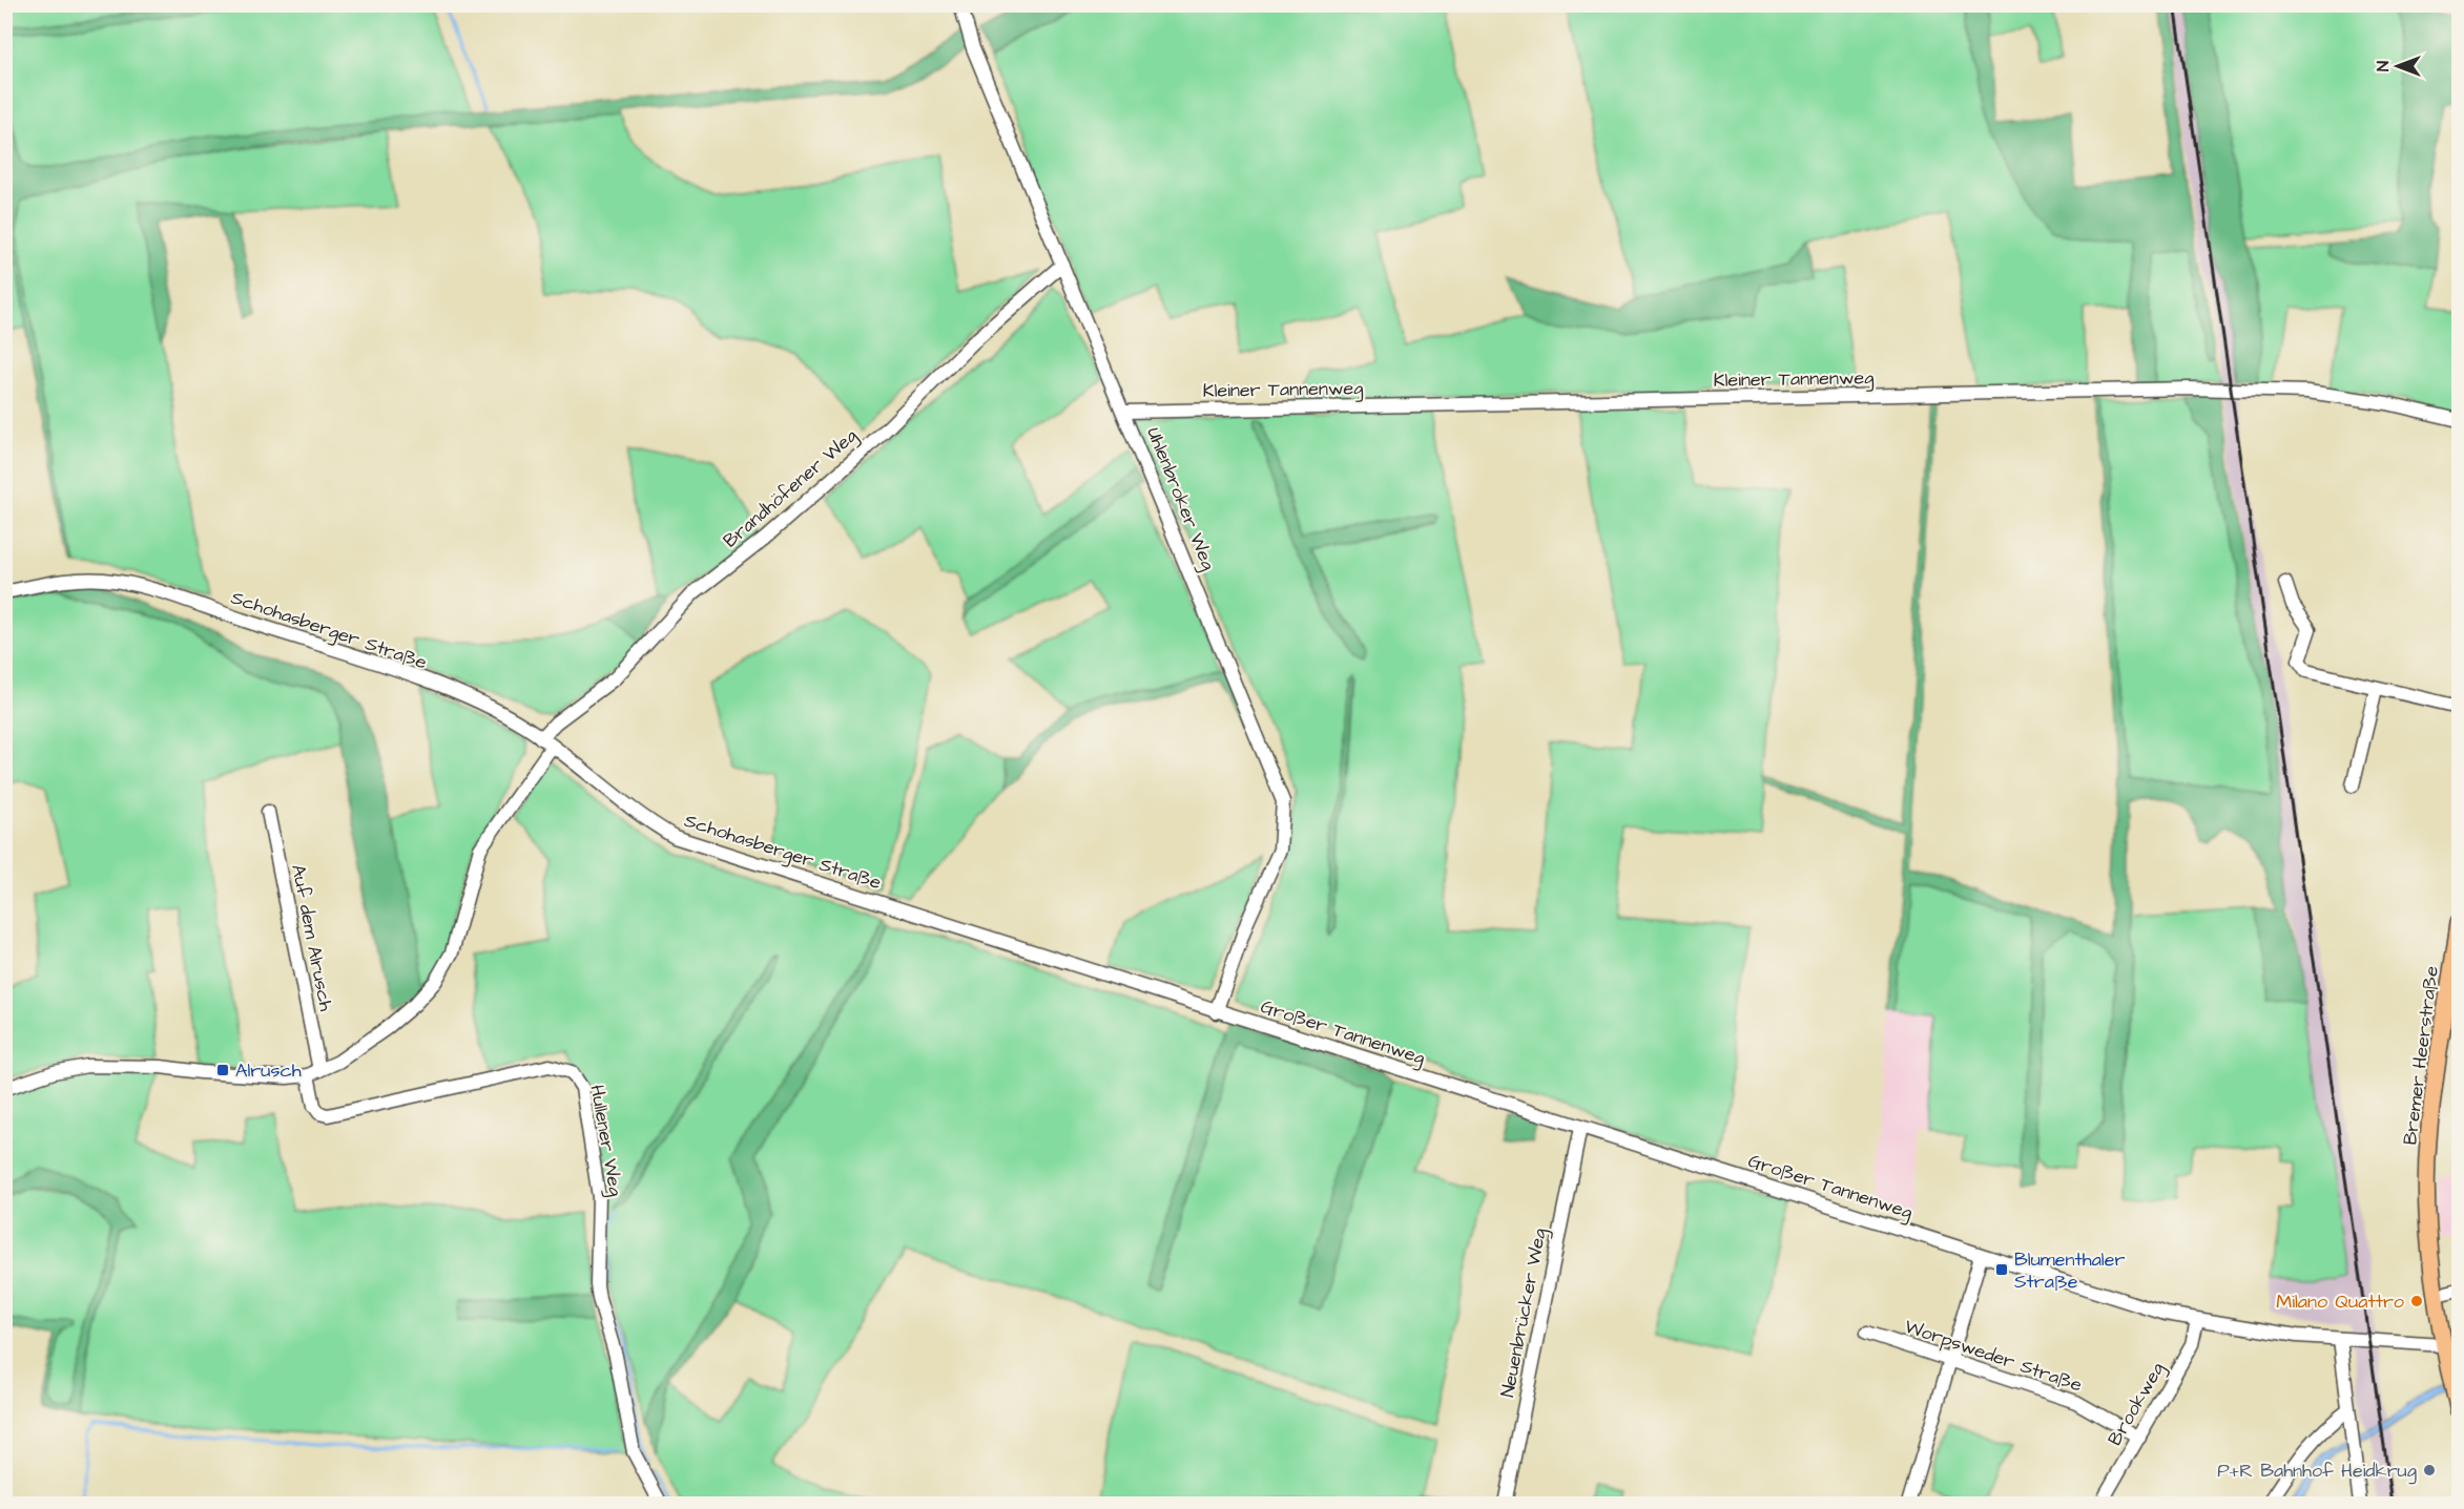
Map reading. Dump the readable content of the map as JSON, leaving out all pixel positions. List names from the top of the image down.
{
  "streets": {
    "main road": ["Bremer Heerstraße"],
    "street": [
      "Kleiner Tannenweg",
      "Brandhöfener Weg",
      "Uhlenbroker Weg",
      "Schohasberger Straße",
      "Auf dem Alrusch",
      "Großer Tannenweg",
      "Hullener Weg",
      "Neuenbrücker Weg",
      "Worpsweder Straße",
      "Brookweg"
    ]
  },
  "crossings": [
    ["Kleiner Tannenweg", "Uhlenbroker Weg"],
    ["Brandhöfener Weg", "Uhlenbroker Weg"],
    ["Brandhöfener Weg", "Schohasberger Straße"],
    ["Brandhöfener Weg", "Auf dem Alrusch"],
    ["Brandhöfener Weg", "Hullener Weg"],
    ["Uhlenbroker Weg", "Schohasberger Straße"],
    ["Uhlenbroker Weg", "Großer Tannenweg"],
    ["Schohasberger Straße", "Großer Tannenweg"],
    ["Auf dem Alrusch", "Hullener Weg"],
    ["Großer Tannenweg", "Bremer Heerstraße"],
    ["Großer Tannenweg", "Neuenbrücker Weg"],
    ["Großer Tannenweg", "Brookweg"],
    ["Worpsweder Straße", "Brookweg"]
  ],
  "places": {
    "transit": ["Alrusch", "Blumenthaler Straße"],
    "other": ["Milano Quattro", "P+R Bahnhof Heidkrug"]
  },
  "north": "left"
}
